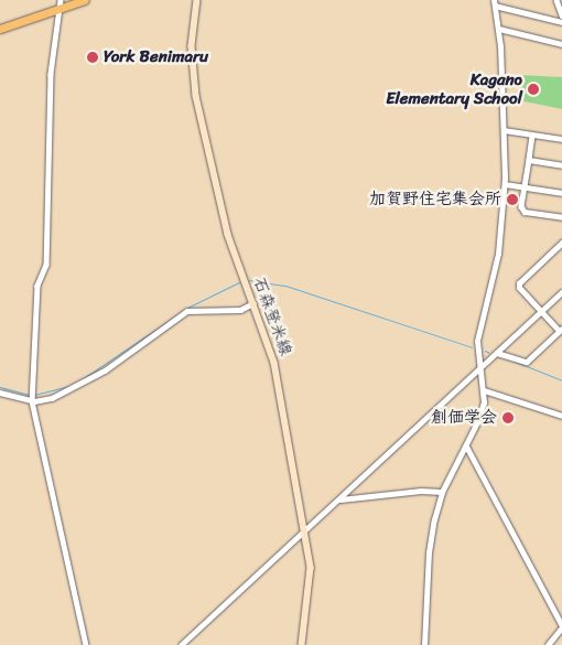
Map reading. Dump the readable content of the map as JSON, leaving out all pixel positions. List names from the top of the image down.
{
  "streets": {
    "main road": ["石森登米線"]
  },
  "places": [
    "York Benimaru",
    "Kagano Elementary School",
    "加賀野住宅集会所",
    "創価学会"
  ]
}
